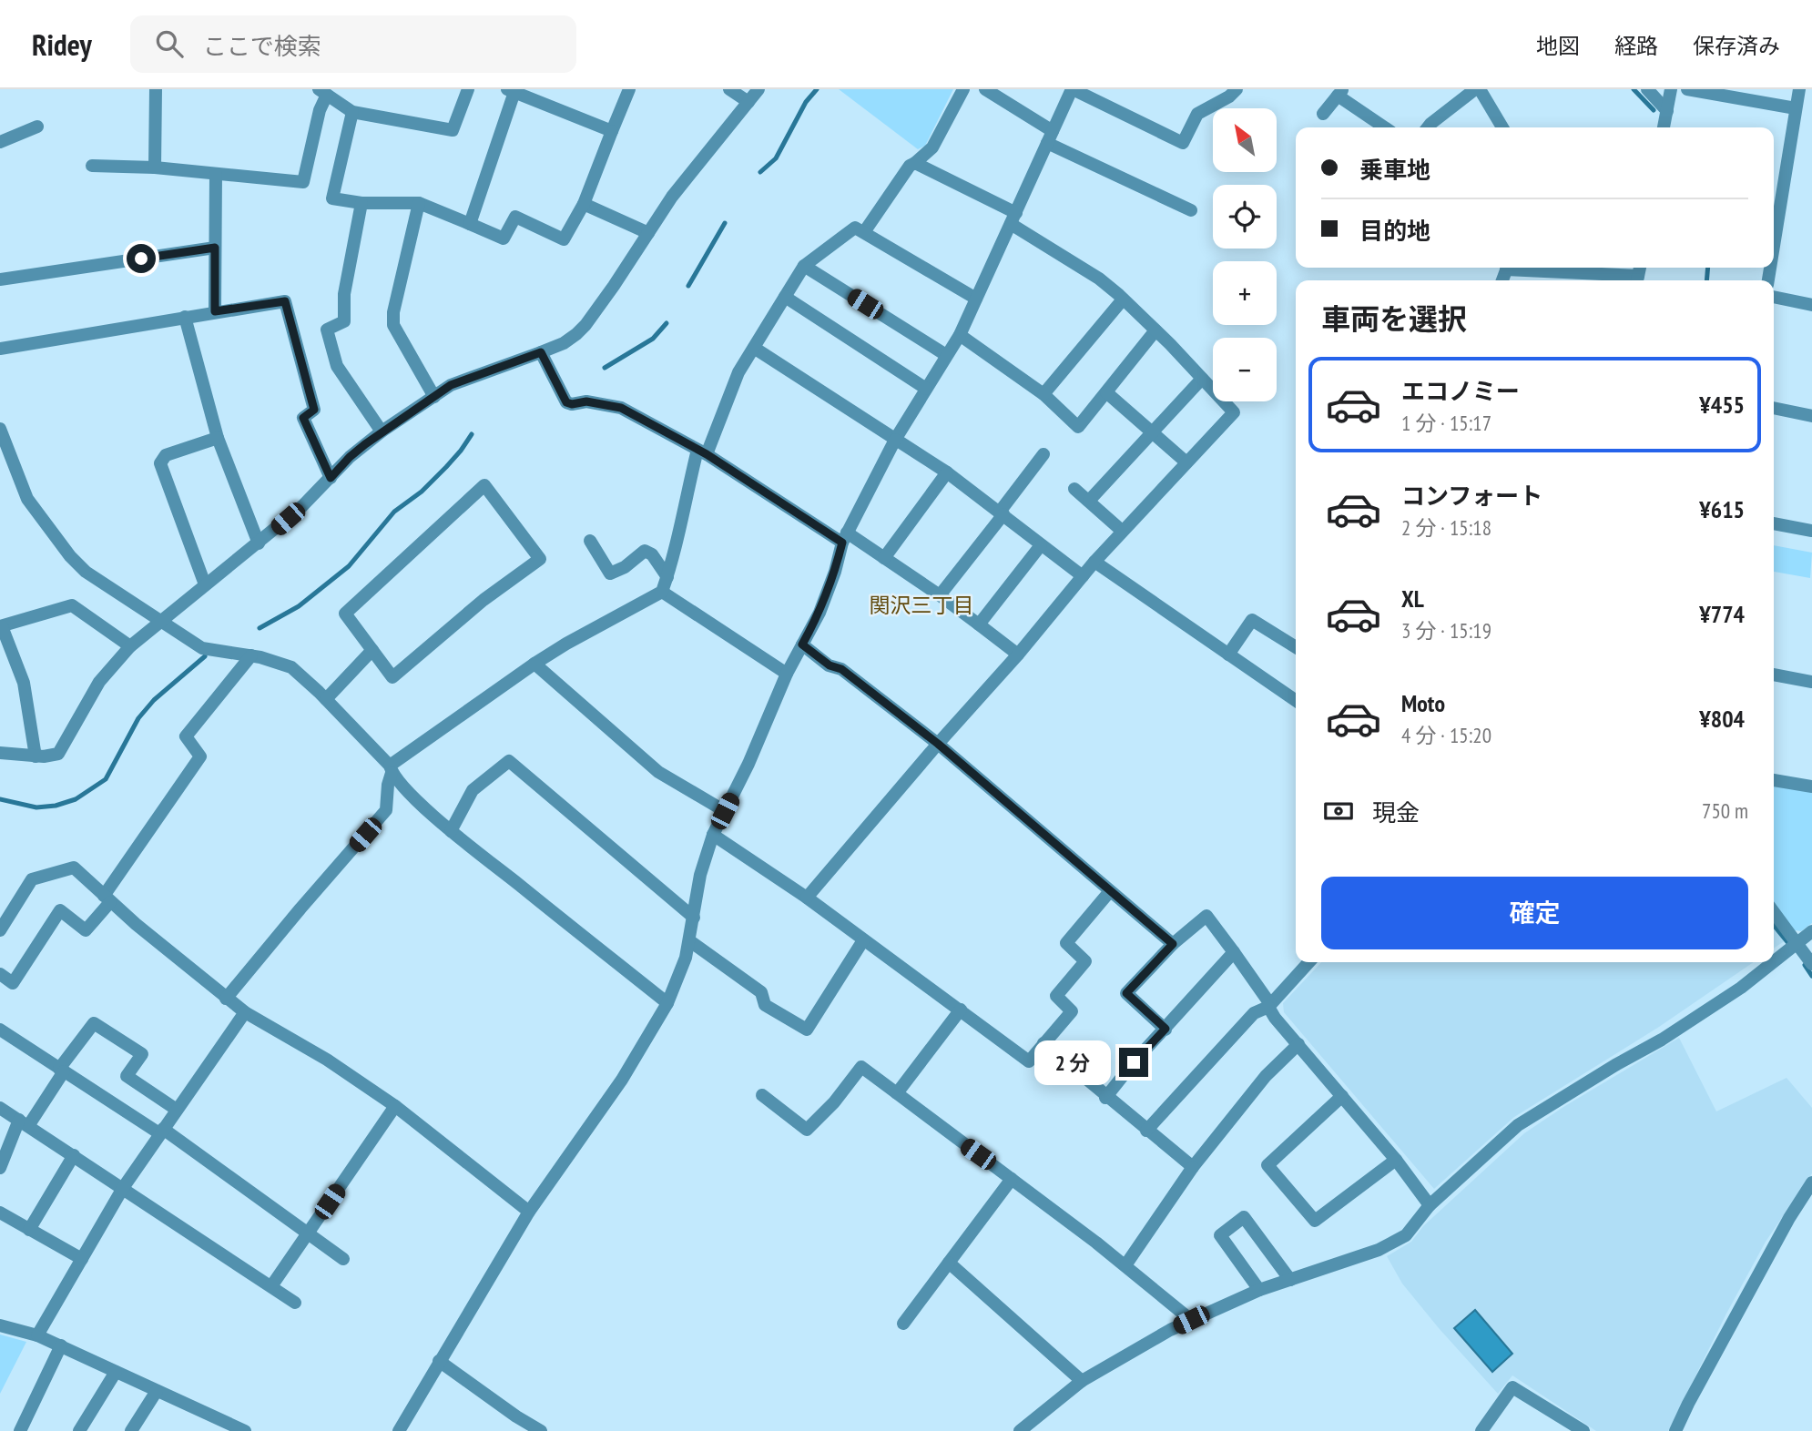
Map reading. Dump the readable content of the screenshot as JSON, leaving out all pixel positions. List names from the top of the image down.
{
  "districts": ["関沢三丁目"],
  "north": "top left",
  "page": {
    "header": "Ridey",
    "search": "ここで検索",
    "nav": ["地図", "経路", "保存済み"],
    "map_buttons": ["+", "−"],
    "banner": ["乗車地", "目的地"],
    "heading": "車両を選択",
    "list": [
      {
        "name": "エコノミー",
        "note": "1 分 · 15:17",
        "value": "¥455"
      },
      {
        "name": "コンフォート",
        "note": "2 分 · 15:18",
        "value": "¥615"
      },
      {
        "name": "XL",
        "note": "3 分 · 15:19",
        "value": "¥774"
      },
      {
        "name": "Moto",
        "note": "4 分 · 15:20",
        "value": "¥804"
      }
    ],
    "pay": ["現金", "750 m"],
    "buttons": "確定",
    "bubble": "2 分"
  }
}
